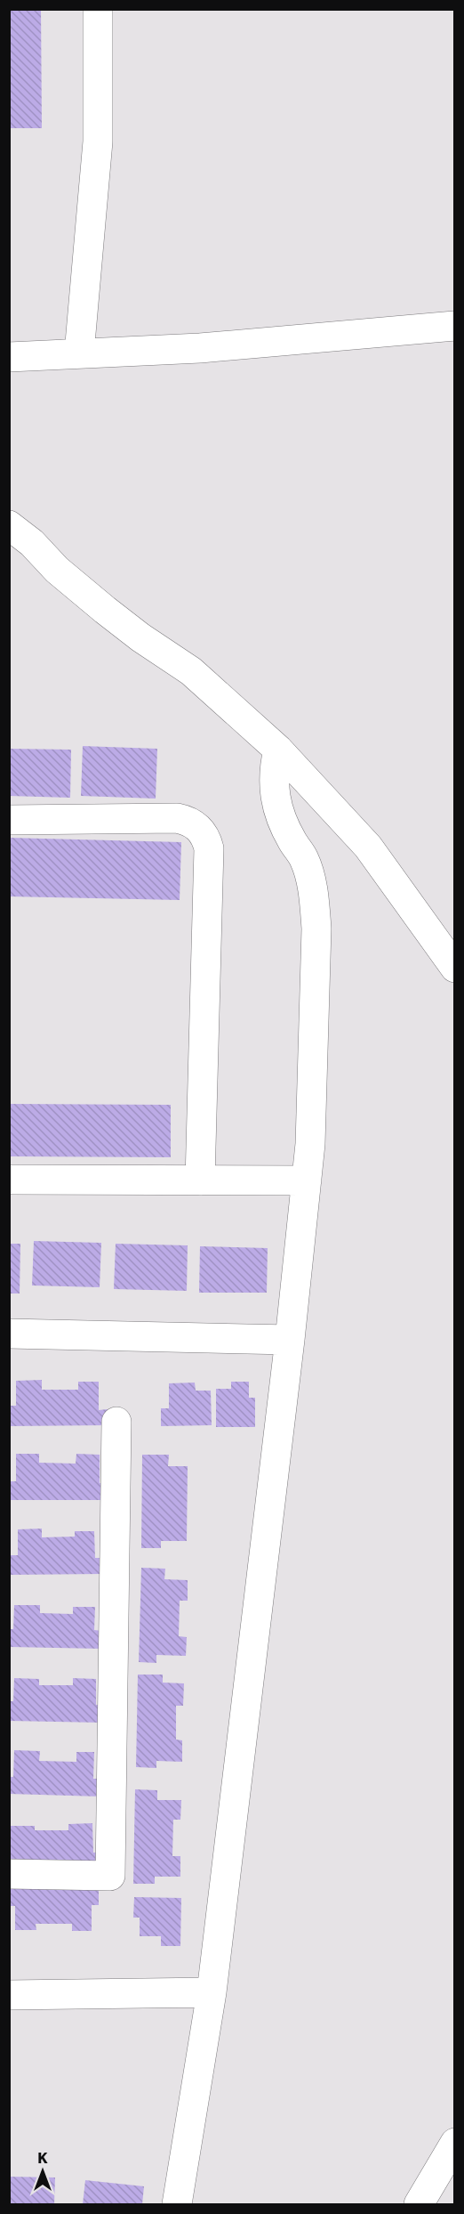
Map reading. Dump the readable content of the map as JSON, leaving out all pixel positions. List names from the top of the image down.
{
  "north": "top"
}
